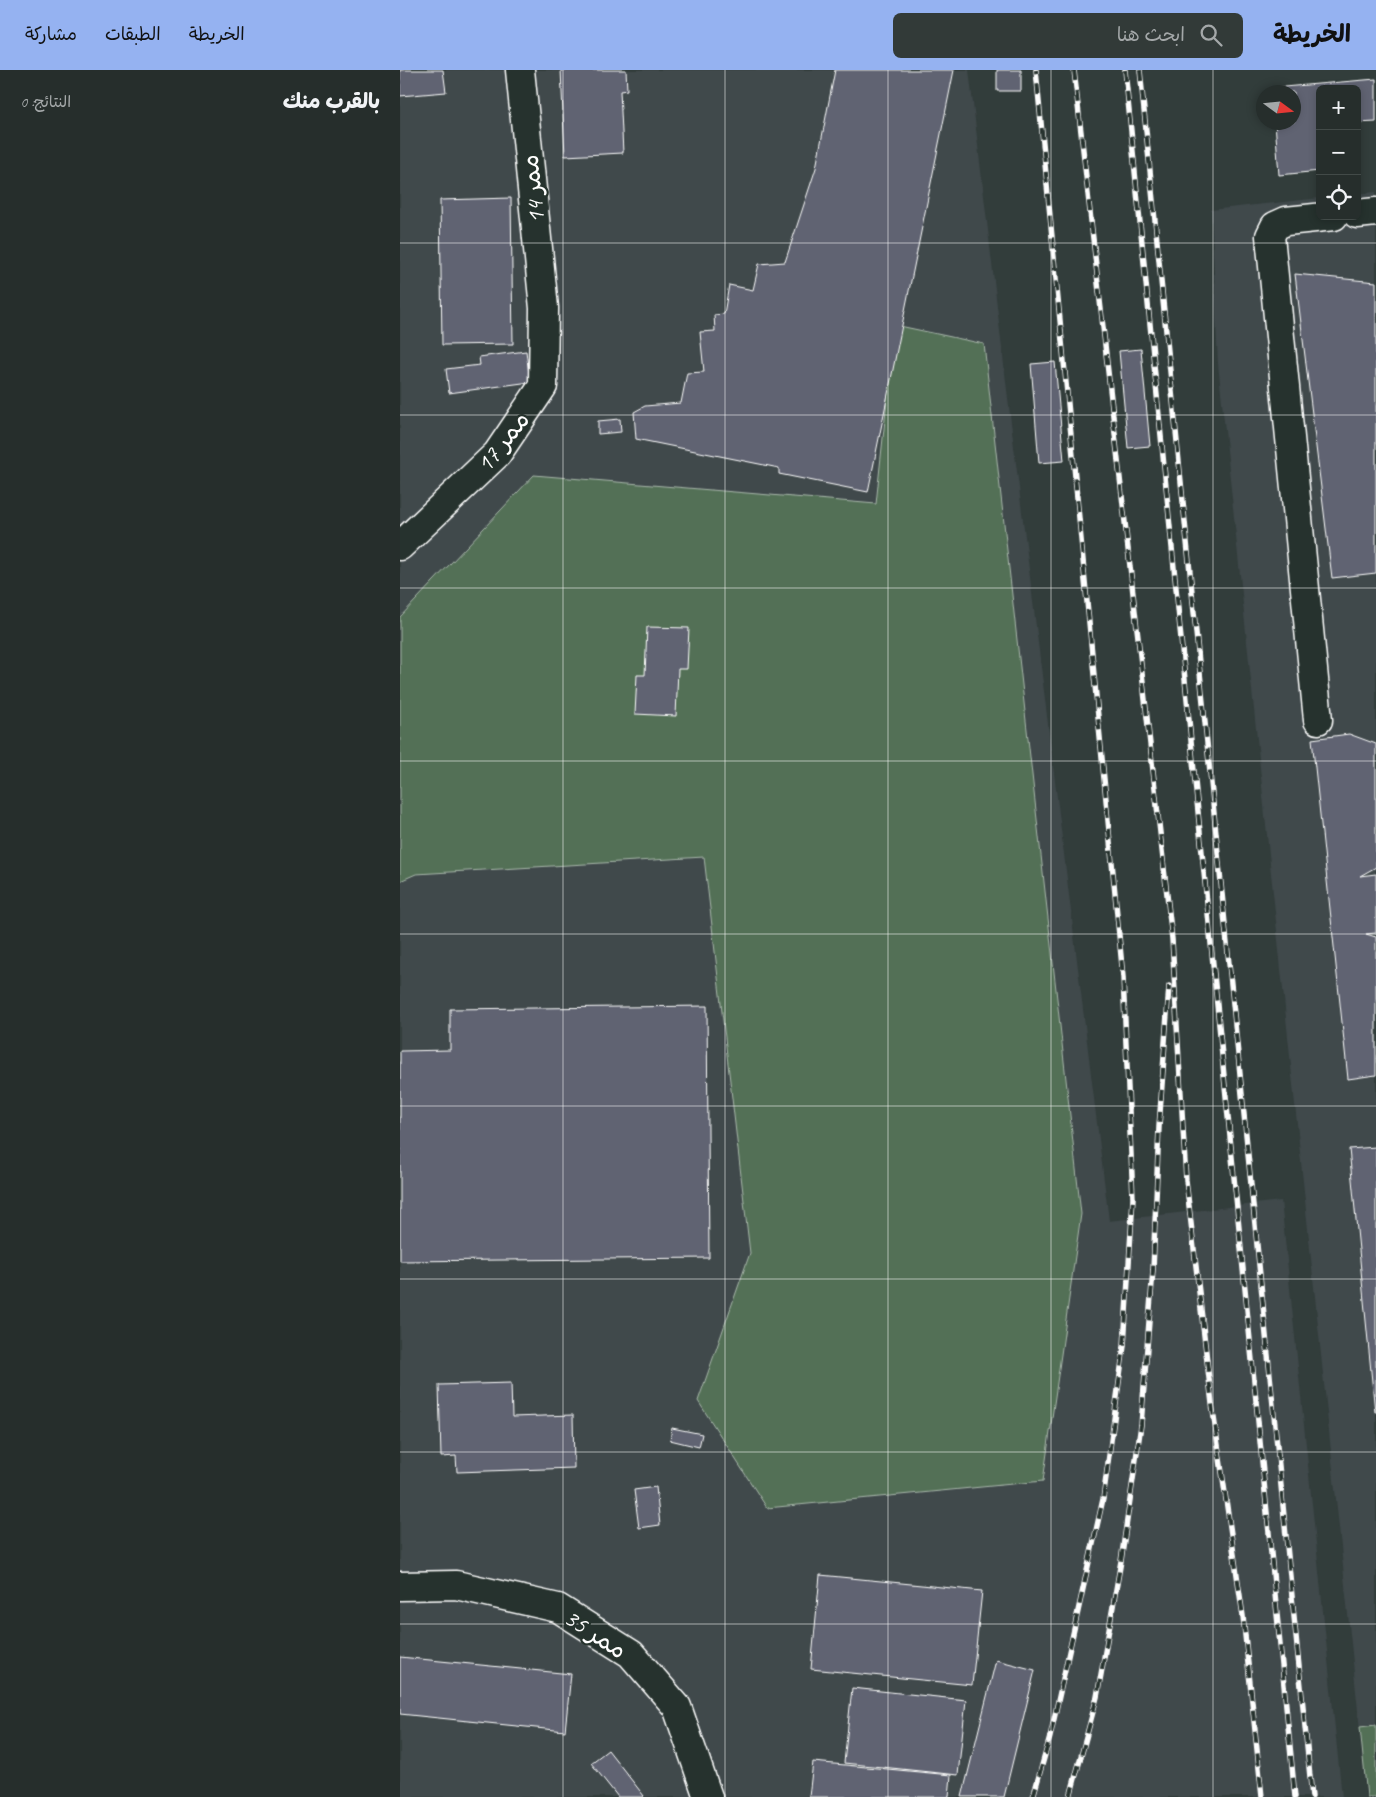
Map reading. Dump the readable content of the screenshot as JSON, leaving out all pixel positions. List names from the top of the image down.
{
  "streets": {
    "street": ["ممر 14", "ممر 17", "ممر 35"]
  },
  "crossings": [
    ["ممر 14", "ممر 17"]
  ],
  "north": "right",
  "page": {
    "header": "الخريطة",
    "search": "ابحث هنا",
    "nav": ["الخريطة", "الطبقات", "مشاركة"],
    "heading": ["بالقرب منك", "النتائج: 0"],
    "map_buttons": ["+", "−"]
  }
}
